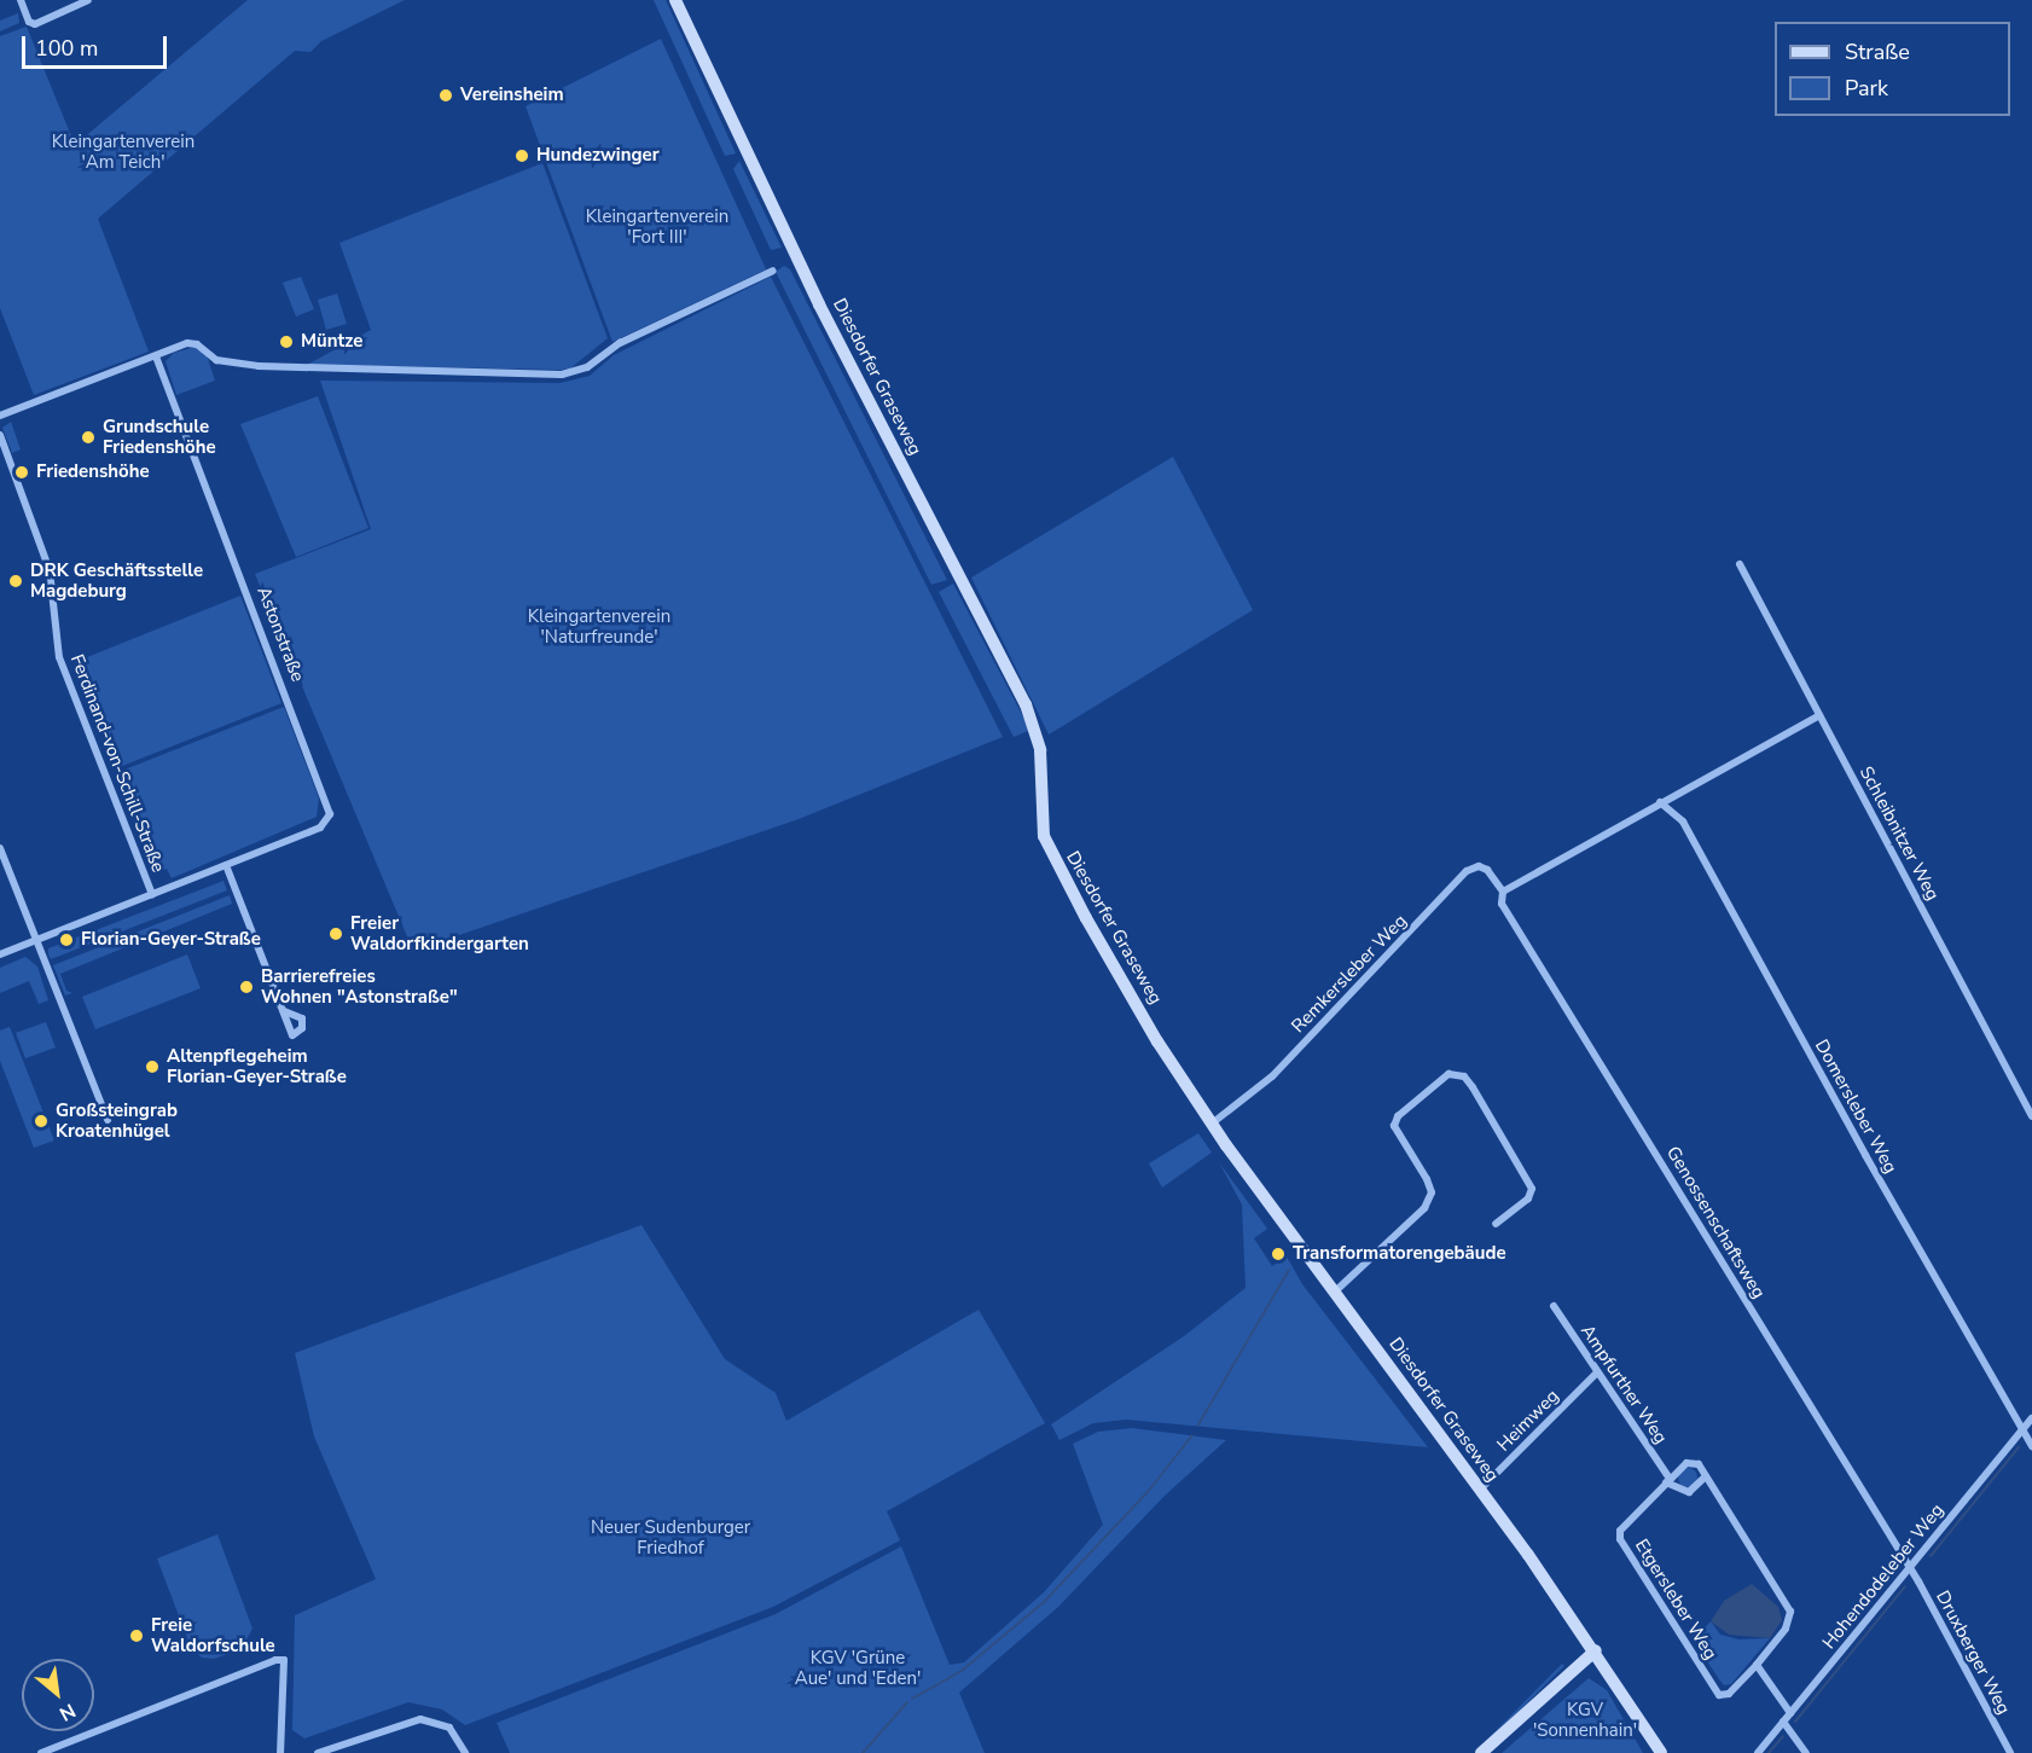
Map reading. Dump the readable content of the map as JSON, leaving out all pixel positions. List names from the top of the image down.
{
  "streets": {
    "main road": ["Diesdorfer Graseweg"],
    "street": [
      "Astonstraße",
      "Ferdinand-von-Schill-Straße",
      "Schleibnitzer Weg",
      "Remkersleber Weg",
      "Domersleber Weg",
      "Genossenschaftsweg",
      "Ampfurther Weg",
      "Heimweg",
      "Hohendodeleber Weg",
      "Etgersleber Weg",
      "Druxberger Weg"
    ]
  },
  "crossings": [
    ["Diesdorfer Graseweg", "Remkersleber Weg"],
    ["Diesdorfer Graseweg", "Heimweg"],
    ["Astonstraße", "Ferdinand-von-Schill-Straße"],
    ["Remkersleber Weg", "Genossenschaftsweg"],
    ["Domersleber Weg", "Hohendodeleber Weg"],
    ["Genossenschaftsweg", "Hohendodeleber Weg"],
    ["Genossenschaftsweg", "Druxberger Weg"],
    ["Ampfurther Weg", "Heimweg"],
    ["Ampfurther Weg", "Etgersleber Weg"],
    ["Hohendodeleber Weg", "Druxberger Weg"]
  ],
  "parks": [
    "Kleingartenverein 'Am Teich'",
    "Kleingartenverein 'Fort III'",
    "Kleingartenverein 'Naturfreunde'",
    "Neuer Sudenburger Friedhof",
    "KGV 'Grüne Aue' und 'Eden'",
    "KGV 'Sonnenhain'"
  ],
  "places": [
    "Vereinsheim",
    "Hundezwinger",
    "Müntze",
    "Grundschule Friedenshöhe",
    "Friedenshöhe",
    "DRK Geschäftsstelle Magdeburg",
    "Freier Waldorfkindergarten",
    "Florian-Geyer-Straße",
    "Barrierefreies Wohnen \"Astonstraße\"",
    "Altenpflegeheim Florian-Geyer-Straße",
    "Großsteingrab Kroatenhügel",
    "Transformatorengebäude",
    "Freie Waldorfschule"
  ],
  "legend": ["Straße", "Park"],
  "scale_bar": "100 m",
  "north": "bottom right"
}
